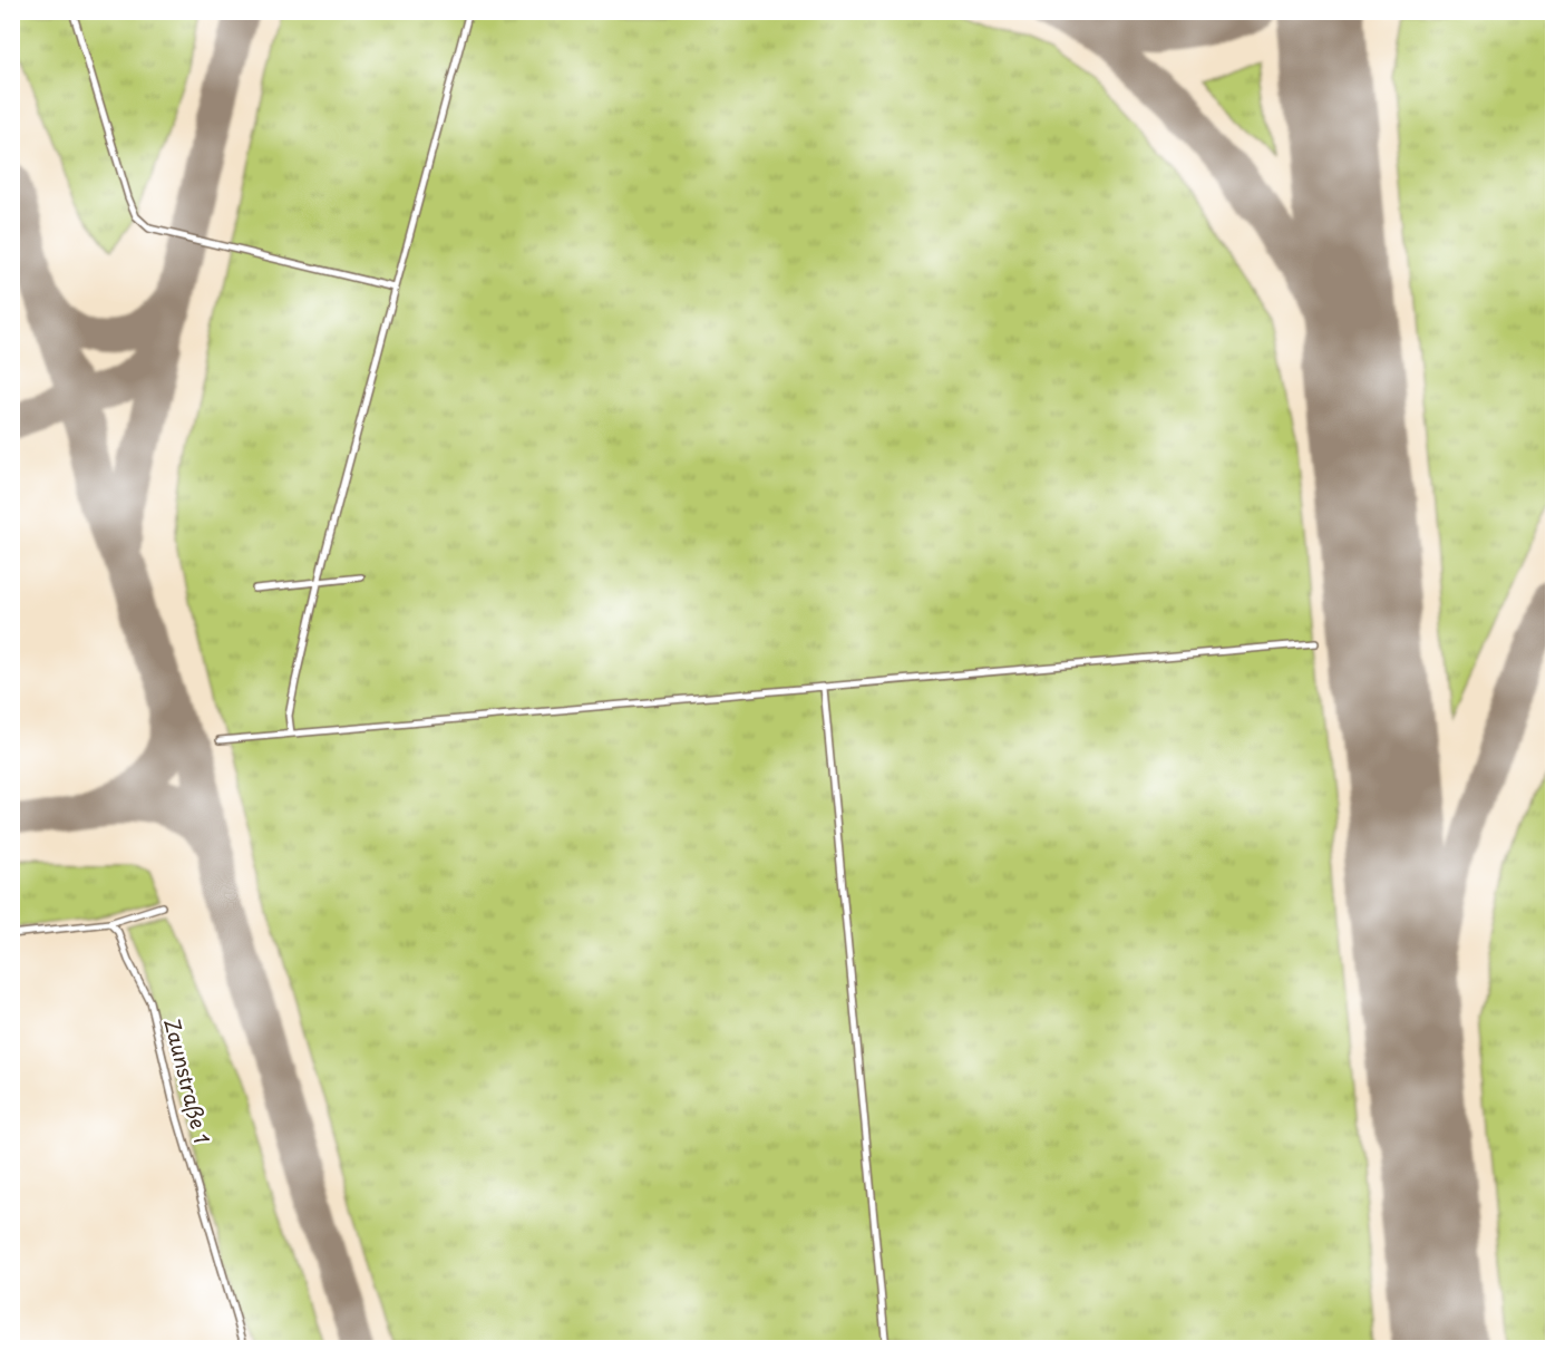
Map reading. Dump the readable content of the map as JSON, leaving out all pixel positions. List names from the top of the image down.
{
  "streets": {
    "lane": ["Zaunstraße 1"]
  }
}
